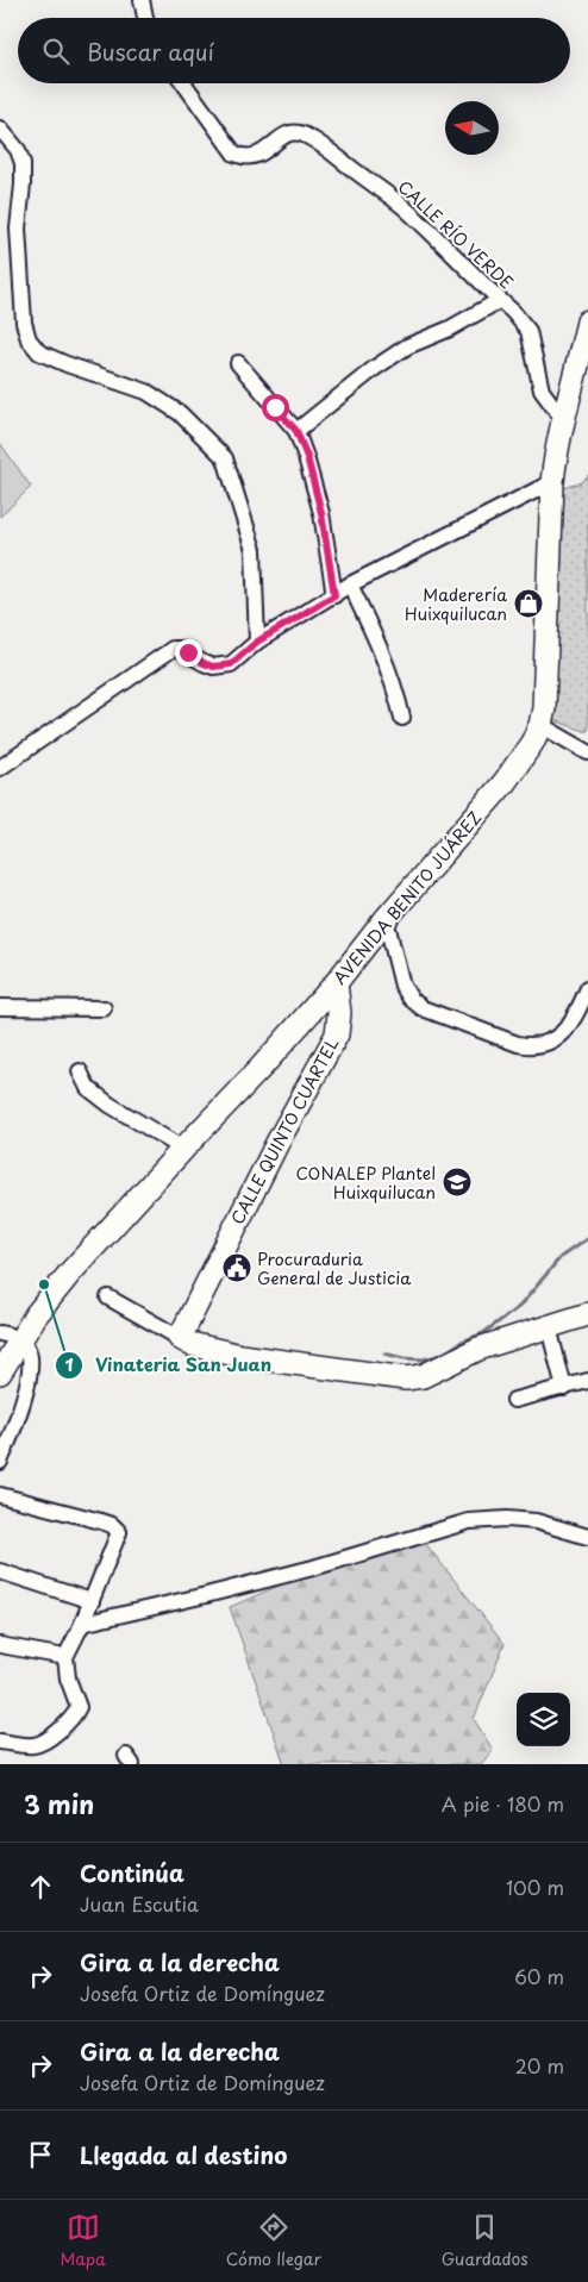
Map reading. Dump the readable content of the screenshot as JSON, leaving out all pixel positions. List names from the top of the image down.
{
  "streets": {
    "main road": ["AVENIDA BENITO JUÁREZ", "CALLE QUINTO CUARTEL"],
    "street": ["CALLE RÍO VERDE"]
  },
  "crossings": [
    ["CALLE RÍO VERDE", "AVENIDA BENITO JUÁREZ"],
    ["AVENIDA BENITO JUÁREZ", "CALLE QUINTO CUARTEL"]
  ],
  "places": {
    "shop": ["Maderería Huixquilucan"],
    "school or university": ["CONALEP Plantel Huixquilucan"],
    "public building": ["Procuraduria General de Justicia"],
    "other": ["Vinateria San Juan"]
  },
  "north": "left",
  "page": {
    "search": "Buscar aquí",
    "heading": ["3 min", "A pie · 180 m"],
    "list": [
      ["Continúa", "Juan Escutia", "100 m"],
      ["Gira a la derecha", "Josefa Ortiz de Domínguez", "60 m"],
      ["Gira a la derecha", "Josefa Ortiz de Domínguez", "20 m"],
      "Llegada al destino"
    ],
    "nav": ["Mapa", "Cómo llegar", "Guardados"]
  }
}
